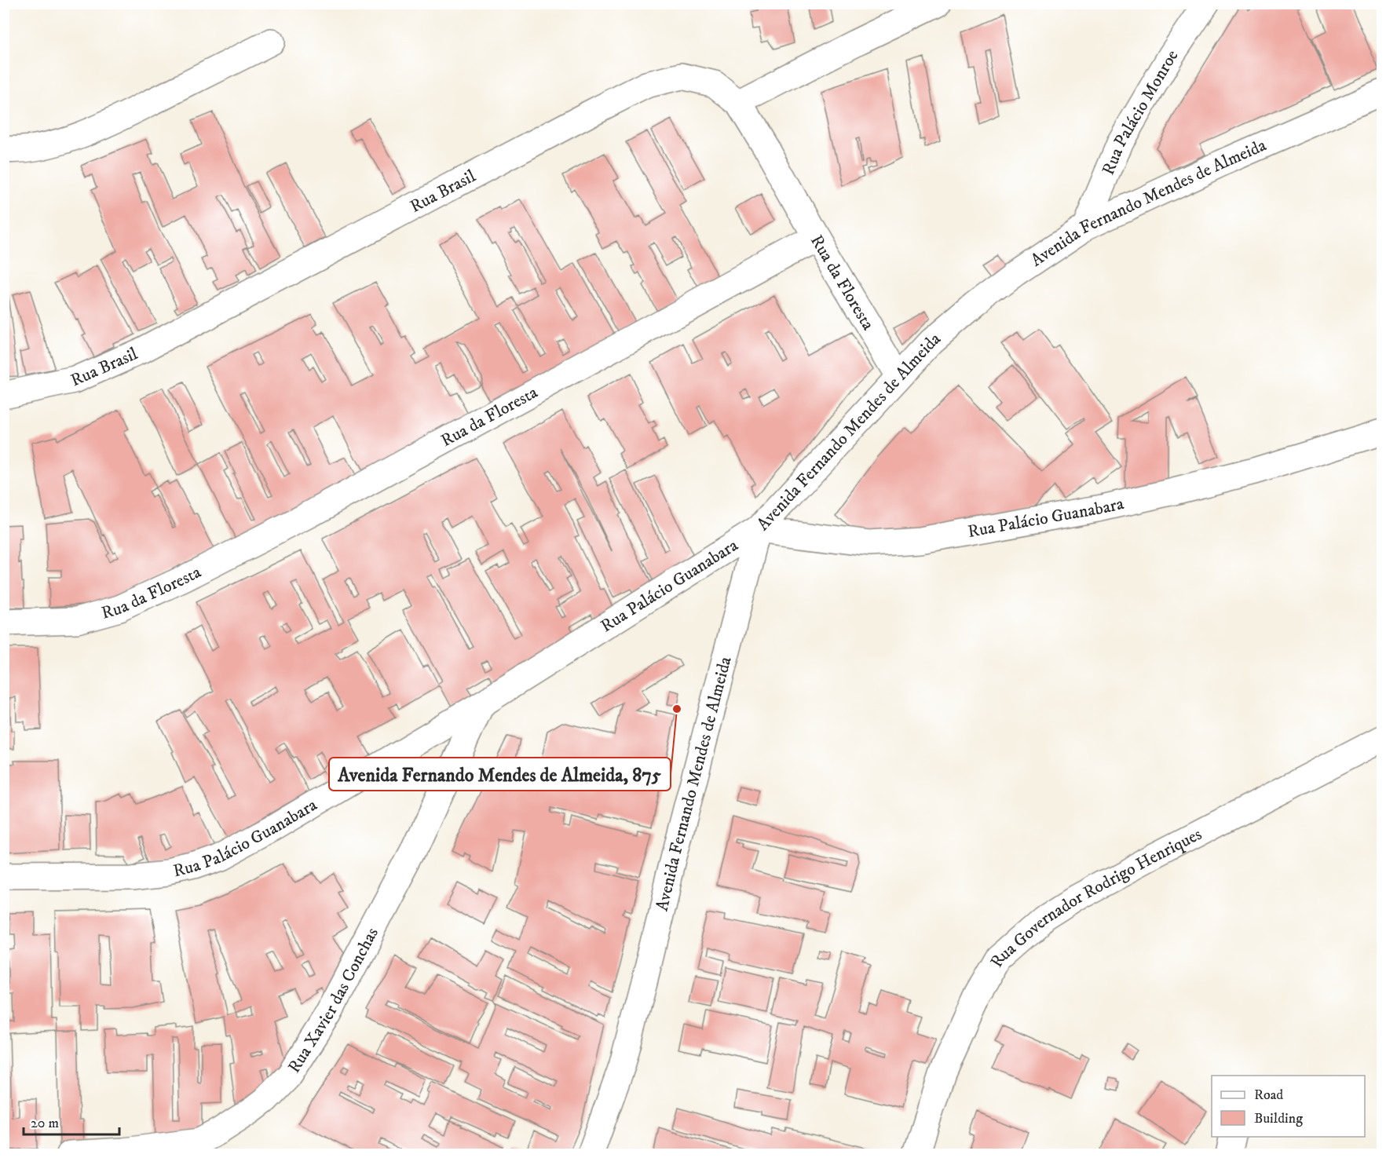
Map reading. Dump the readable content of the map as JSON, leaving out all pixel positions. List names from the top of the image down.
{
  "streets": {
    "street": [
      "Rua Palácio Monroe",
      "Rua Brasil",
      "Avenida Fernando Mendes de Almeida",
      "Rua da Floresta",
      "Rua Palácio Guanabara",
      "Rua Governador Rodrigo Henriques",
      "Rua Xavier das Conchas"
    ]
  },
  "crossings": [
    ["Rua Palácio Monroe", "Avenida Fernando Mendes de Almeida"],
    ["Rua Brasil", "Rua da Floresta"],
    ["Avenida Fernando Mendes de Almeida", "Rua da Floresta"],
    ["Avenida Fernando Mendes de Almeida", "Rua Palácio Guanabara"],
    ["Rua Palácio Guanabara", "Rua Xavier das Conchas"]
  ],
  "places": ["Avenida Fernando Mendes de Almeida, 875"],
  "legend": ["Road", "Building"],
  "scale_bar": "20 m"
}
